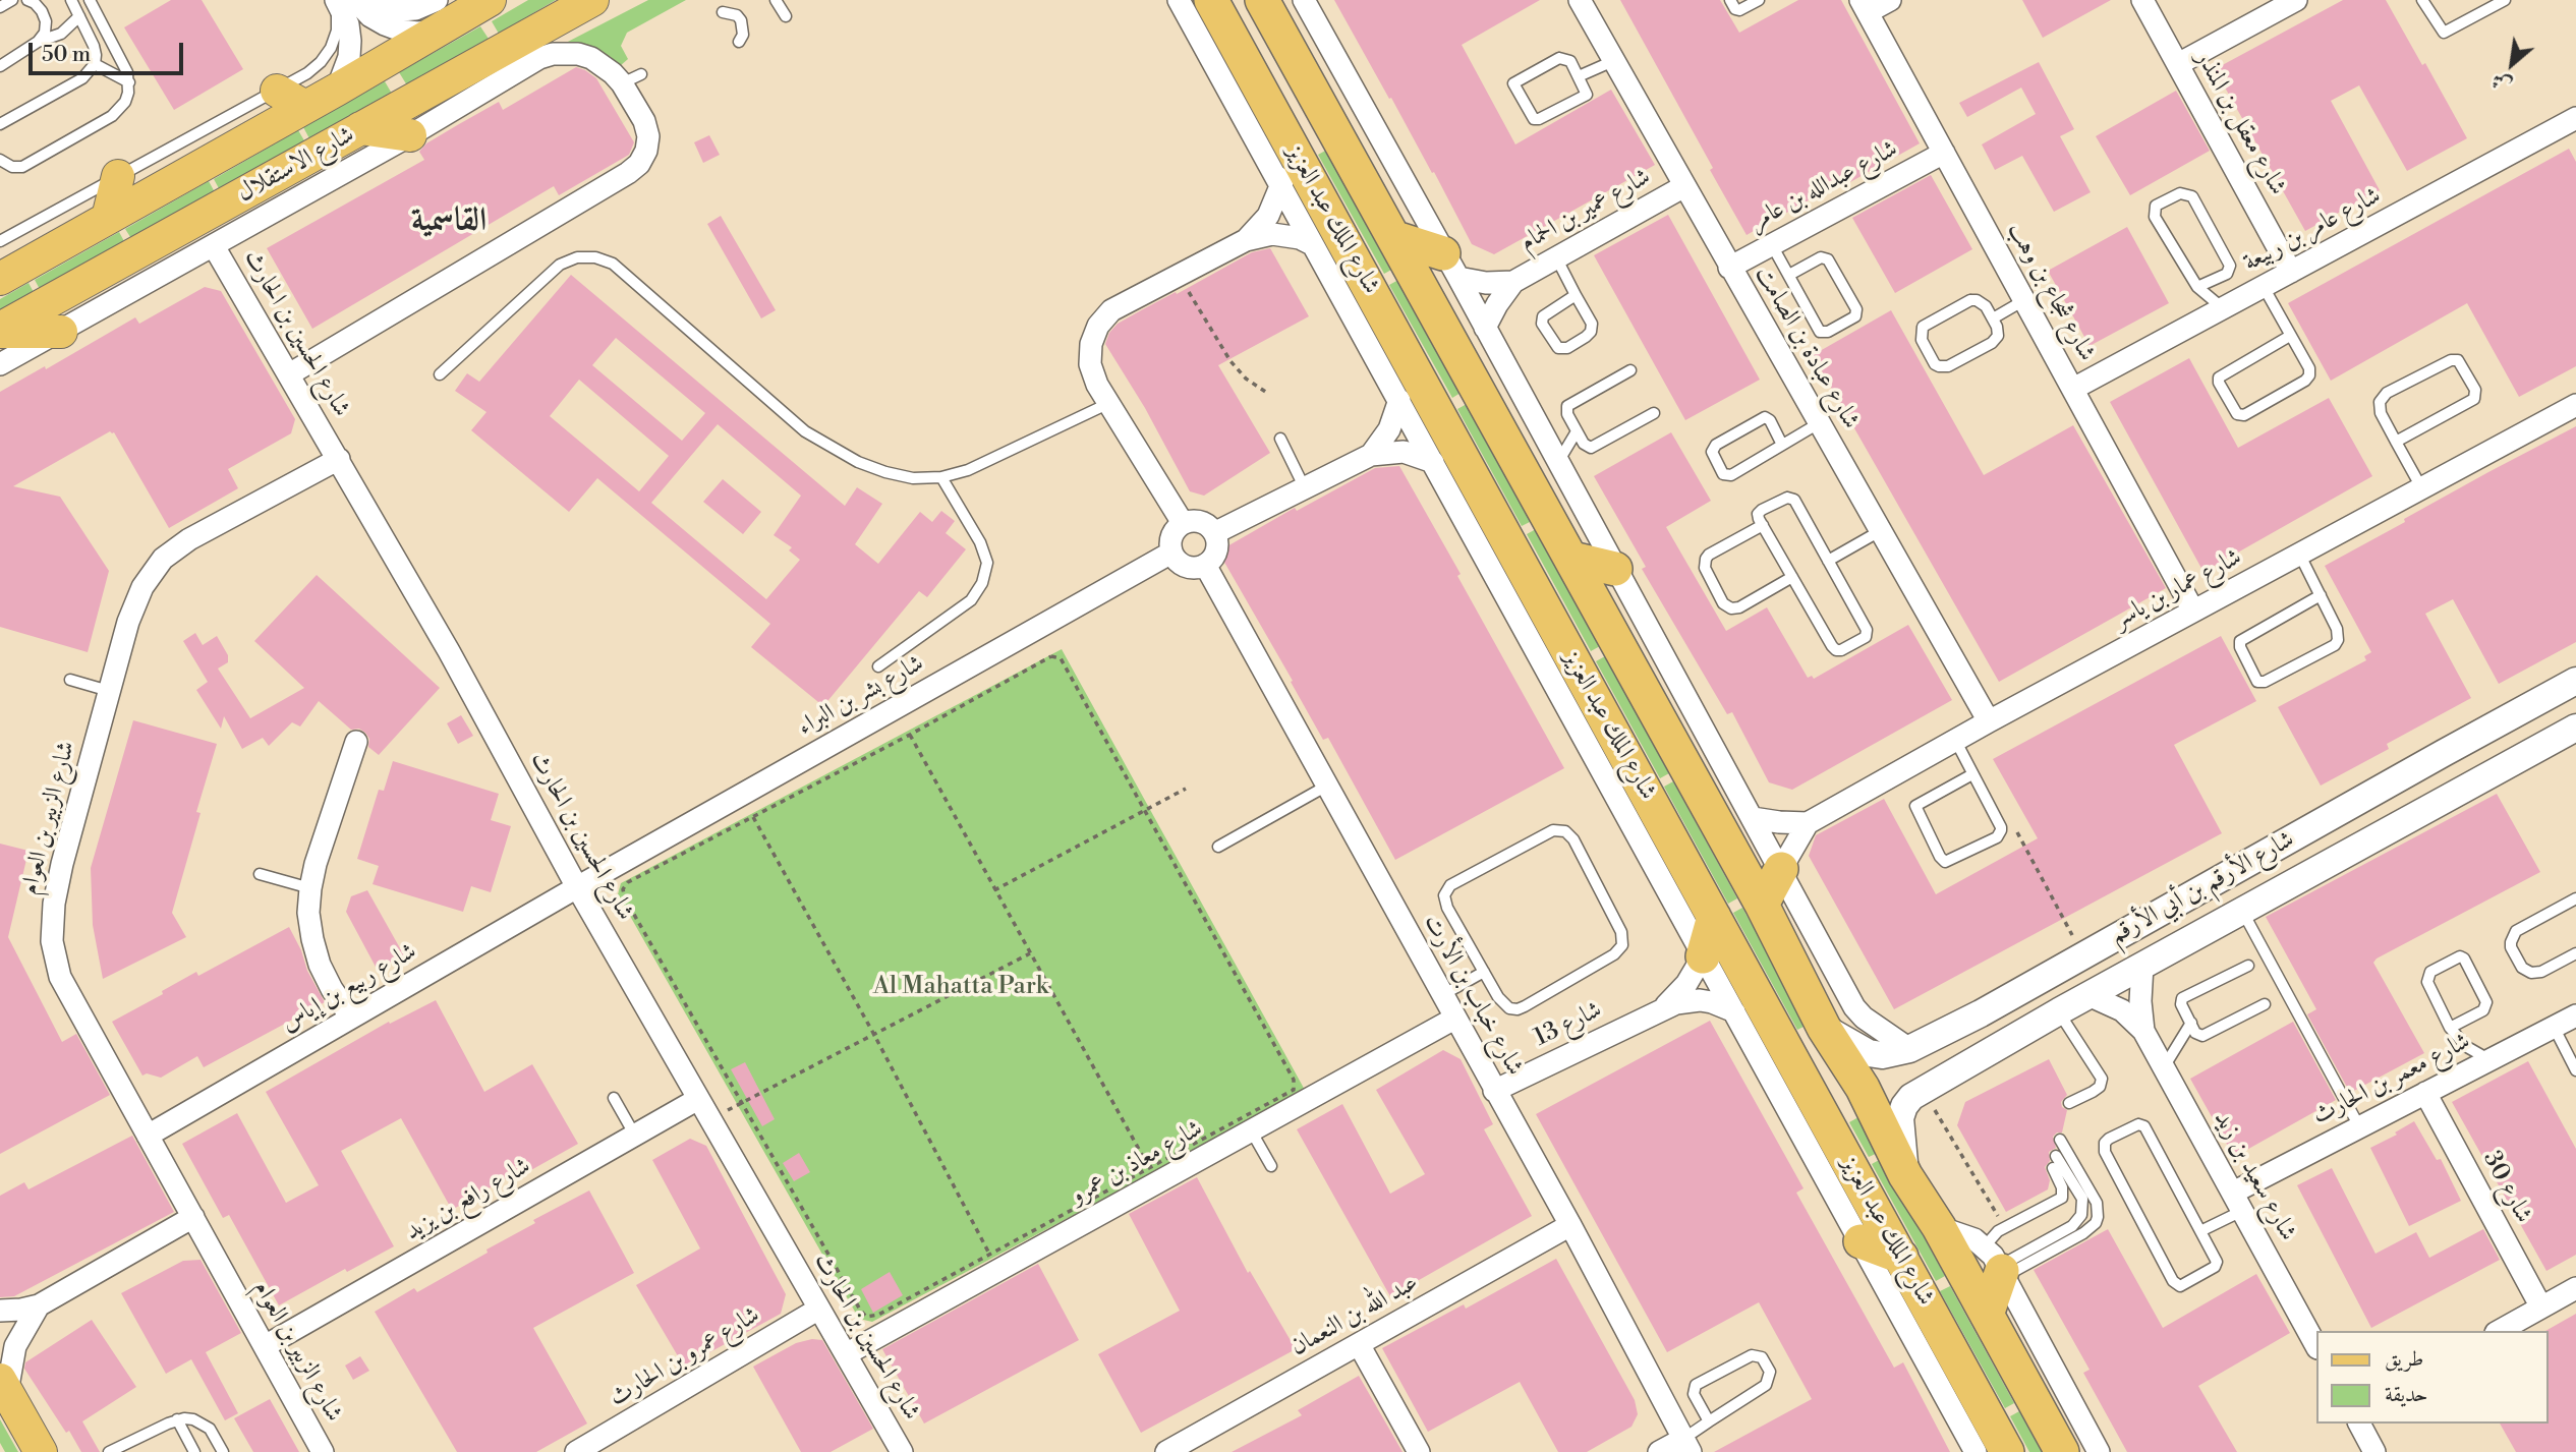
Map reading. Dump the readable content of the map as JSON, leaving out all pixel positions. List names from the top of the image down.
{
  "streets": {
    "highway": ["شارع الملك عبد العزيز"],
    "main road": ["شارع الاستقلال"],
    "street": [
      "شارع معقل بن المنذر",
      "شارع عبدالله بن عامر",
      "شارع عمير بن الحمام",
      "شارع عامر بن ربيعة",
      "شارع شجاع بن وهب",
      "شارع الحسين بن الحارث",
      "شارع عبادة بن الصامت",
      "شارع عمار بن ياسر",
      "شارع بشر بن البراء",
      "شارع الزبير بن العوام",
      "شارع الأرقم بن أبي الأرقم",
      "شارع ربيع بن إياس",
      "شارع خباب بن الأرت",
      "شارع 13",
      "شارع معمر بن الحارث",
      "شارع معاذ بن عمرو",
      "شارع سعيد بن زيد",
      "شارع 30",
      "شارع رافع بن يزيد",
      "عبد الله بن النعمان",
      "شارع عمرو بن الحارث"
    ]
  },
  "crossings": [
    ["شارع معقل بن المنذر", "شارع عامر بن ربيعة"],
    ["شارع الاستقلال", "شارع الحسين بن الحارث"],
    ["شارع عبدالله بن عامر", "شارع شجاع بن وهب"],
    ["شارع عبدالله بن عامر", "شارع عبادة بن الصامت"],
    ["شارع عمير بن الحمام", "شارع عبادة بن الصامت"],
    ["شارع الملك عبد العزيز", "شارع الأرقم بن أبي الأرقم"],
    ["شارع الملك عبد العزيز", "شارع 13"],
    ["شارع عامر بن ربيعة", "شارع شجاع بن وهب"],
    ["شارع شجاع بن وهب", "شارع عمار بن ياسر"],
    ["شارع الحسين بن الحارث", "شارع بشر بن البراء"],
    ["شارع الحسين بن الحارث", "شارع الزبير بن العوام"],
    ["شارع الحسين بن الحارث", "شارع ربيع بن إياس"],
    ["شارع الحسين بن الحارث", "شارع معاذ بن عمرو"],
    ["شارع الحسين بن الحارث", "شارع رافع بن يزيد"],
    ["شارع الحسين بن الحارث", "شارع عمرو بن الحارث"],
    ["شارع عبادة بن الصامت", "شارع عمار بن ياسر"],
    ["شارع بشر بن البراء", "شارع ربيع بن إياس"],
    ["شارع بشر بن البراء", "شارع خباب بن الأرت"],
    ["شارع الزبير بن العوام", "شارع ربيع بن إياس"],
    ["شارع الزبير بن العوام", "شارع رافع بن يزيد"],
    ["شارع الأرقم بن أبي الأرقم", "شارع سعيد بن زيد"],
    ["شارع خباب بن الأرت", "شارع 13"],
    ["شارع خباب بن الأرت", "شارع معاذ بن عمرو"],
    ["شارع خباب بن الأرت", "عبد الله بن النعمان"],
    ["شارع معمر بن الحارث", "شارع سعيد بن زيد"],
    ["شارع معمر بن الحارث", "شارع 30"]
  ],
  "districts": ["القاسمية"],
  "parks": ["Al Mahatta Park"],
  "legend": ["طريق", "حديقة"],
  "scale_bar": "50 m",
  "north": "bottom left"
}
